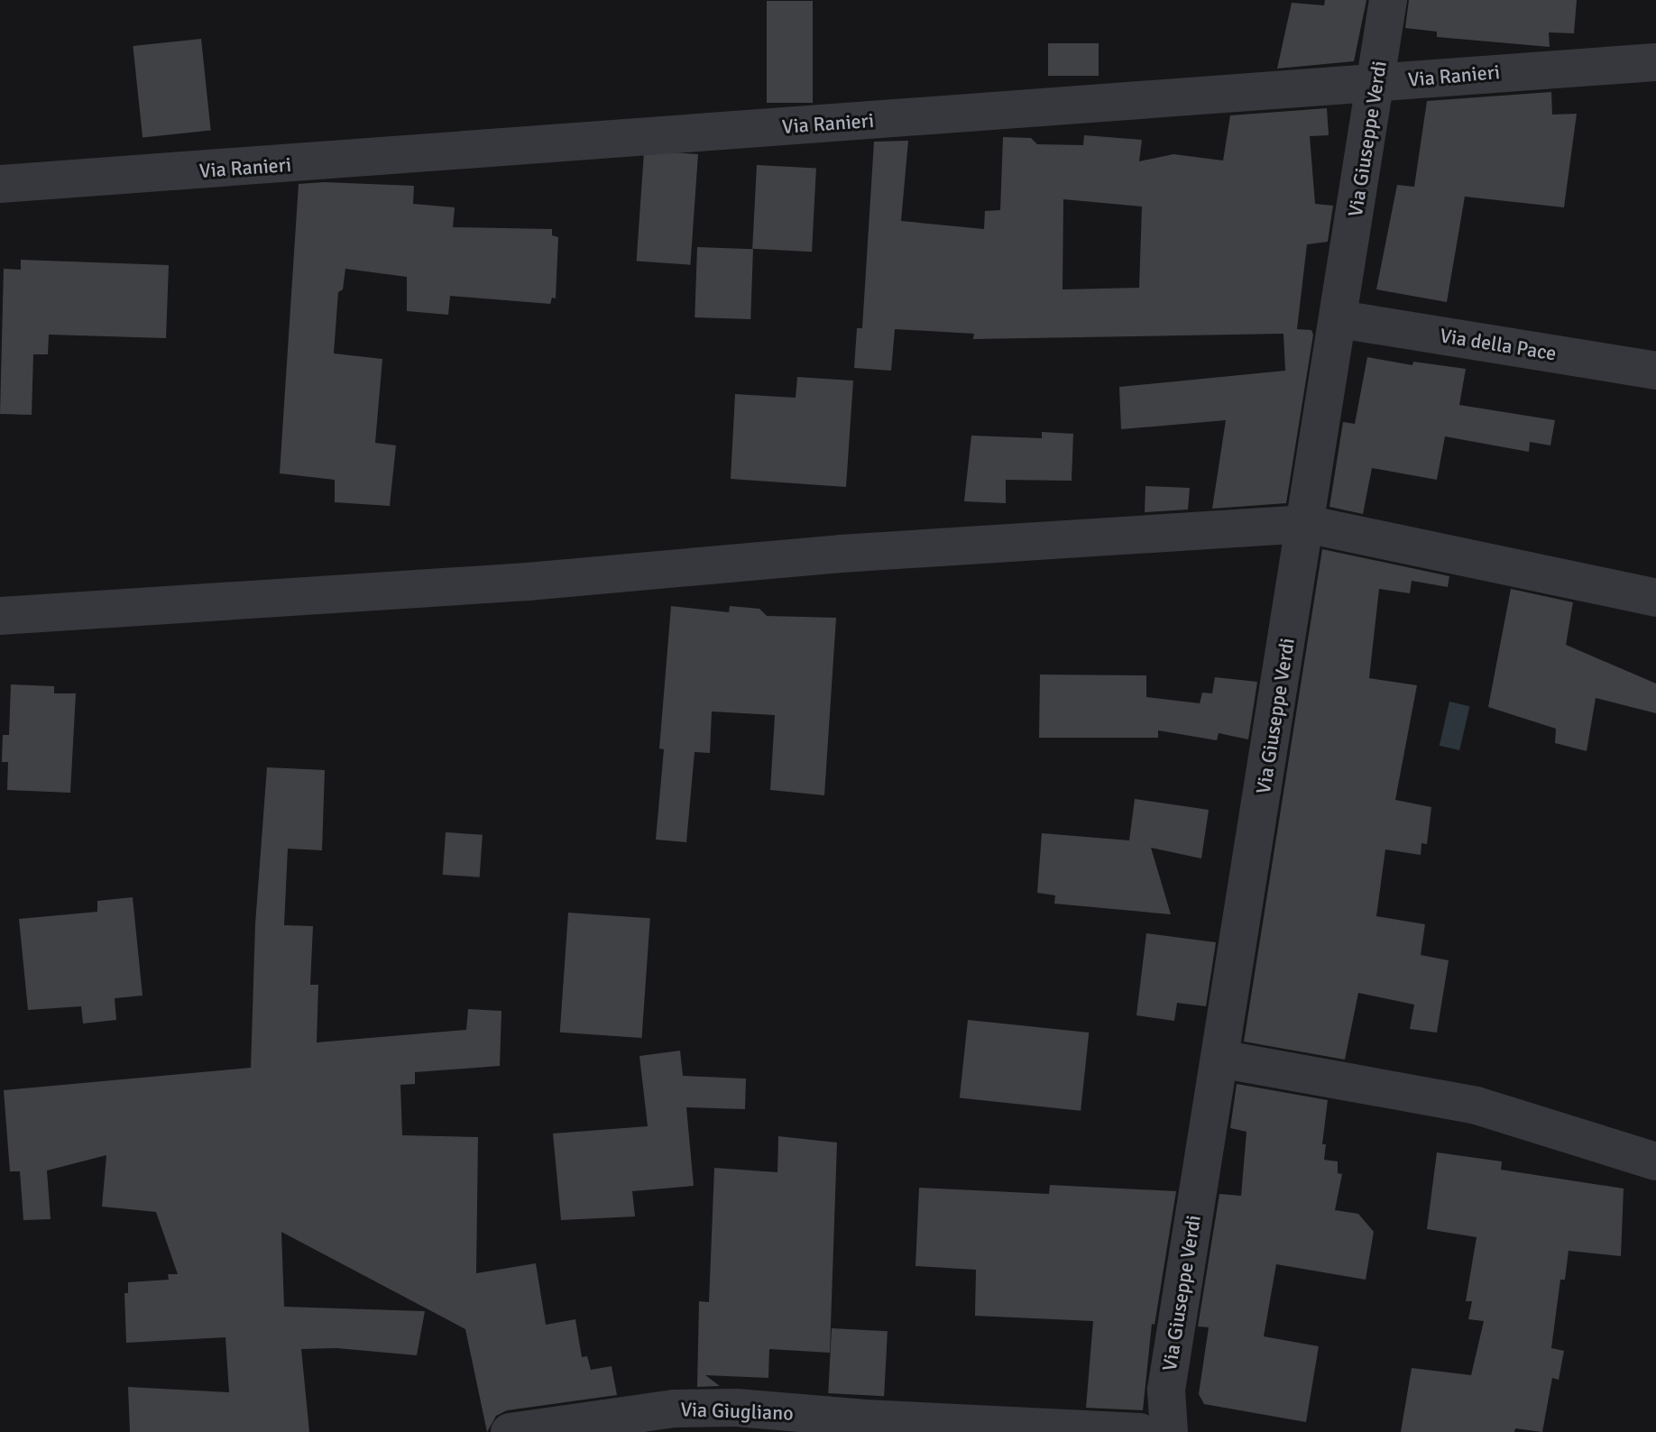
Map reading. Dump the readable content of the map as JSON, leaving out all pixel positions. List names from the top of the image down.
{
  "streets": {
    "street": [
      "Via Ranieri",
      "Via Giuseppe Verdi",
      "Via della Pace",
      "Via Giugliano"
    ]
  },
  "crossings": [
    ["Via Ranieri", "Via Giuseppe Verdi"],
    ["Via Giuseppe Verdi", "Via della Pace"]
  ]
}
